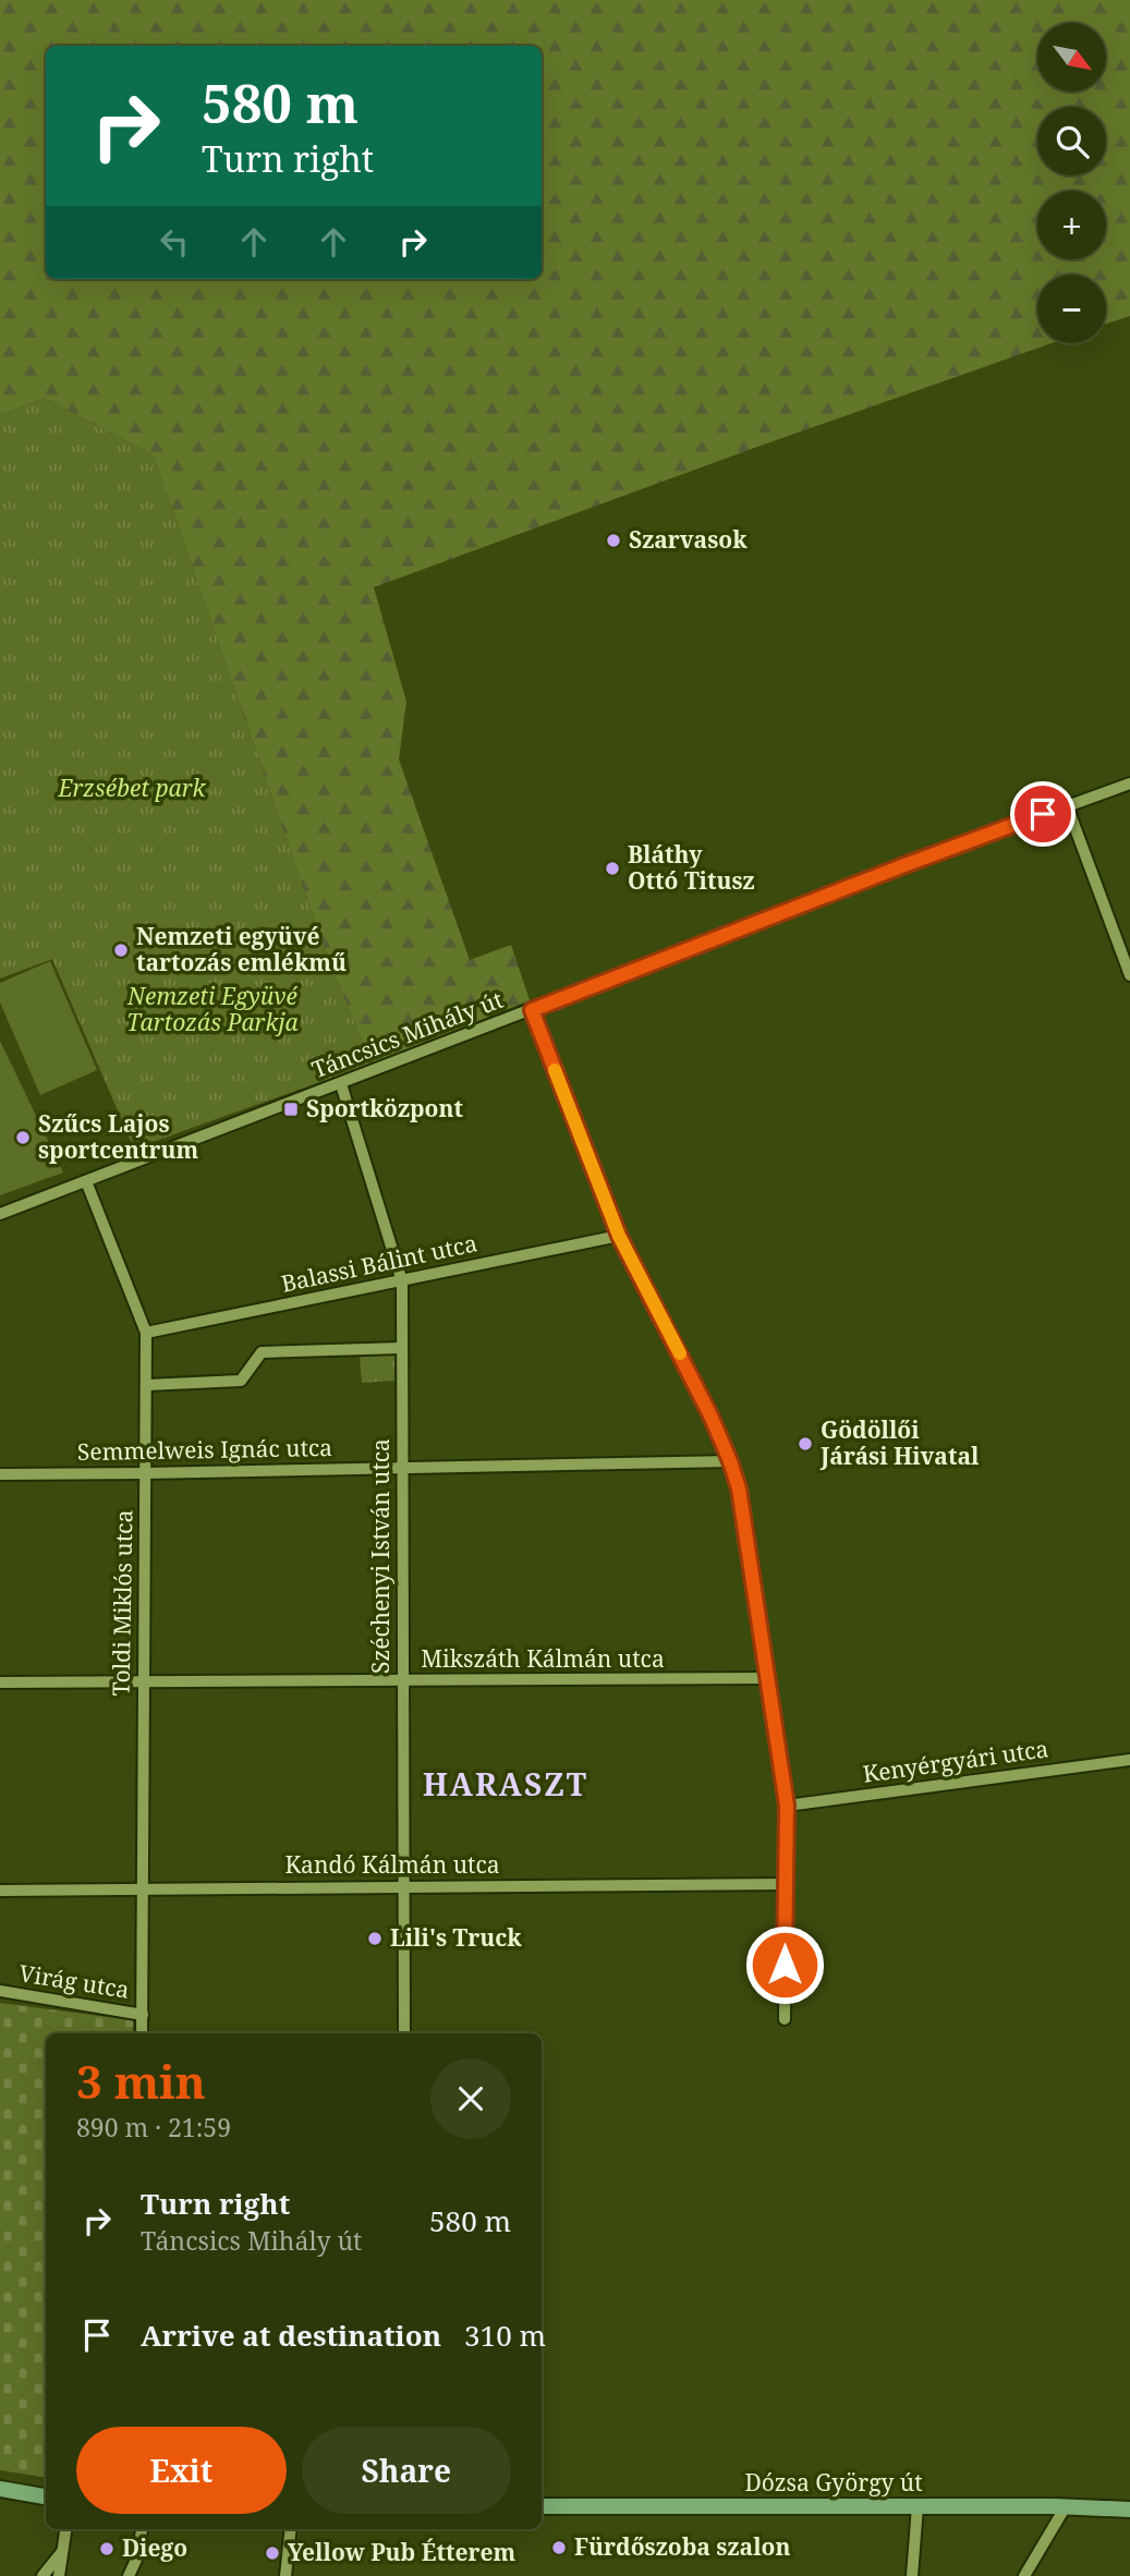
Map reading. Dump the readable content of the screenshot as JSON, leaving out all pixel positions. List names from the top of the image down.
{
  "streets": {
    "main road": ["Dózsa György út"],
    "street": [
      "Táncsics Mihály út",
      "Balassi Bálint utca",
      "Semmelweis Ignác utca",
      "Széchenyi István utca",
      "Toldi Miklós utca",
      "Mikszáth Kálmán utca",
      "Kenyérgyári utca",
      "Kandó Kálmán utca",
      "Virág utca"
    ]
  },
  "crossings": [
    ["Táncsics Mihály út", "Széchenyi István utca"],
    ["Táncsics Mihály út", "Toldi Miklós utca"],
    ["Balassi Bálint utca", "Széchenyi István utca"],
    ["Balassi Bálint utca", "Toldi Miklós utca"],
    ["Semmelweis Ignác utca", "Széchenyi István utca"],
    ["Semmelweis Ignác utca", "Toldi Miklós utca"],
    ["Széchenyi István utca", "Mikszáth Kálmán utca"],
    ["Széchenyi István utca", "Kandó Kálmán utca"],
    ["Toldi Miklós utca", "Mikszáth Kálmán utca"],
    ["Toldi Miklós utca", "Kandó Kálmán utca"],
    ["Toldi Miklós utca", "Virág utca"]
  ],
  "districts": ["HARASZT"],
  "parks": ["Erzsébet park", "Nemzeti Együvé Tartozás Parkja"],
  "places": {
    "other": [
      "Szarvasok",
      "Bláthy Ottó Titusz",
      "Nemzeti együvé tartozás emlékmű",
      "Szűcs Lajos sportcentrum",
      "Gödöllői Járási Hivatal",
      "Lili's Truck",
      "Fürdőszoba szalon",
      "Diego",
      "Yellow Pub Étterem"
    ],
    "transit": ["Sportközpont"]
  },
  "north": "bottom right",
  "page": {
    "map_buttons": ["+", "−"],
    "turn": ["580 m", "Turn right"],
    "heading": ["3 min", "890 m · 21:59"],
    "list": [
      {
        "name": "Turn right",
        "note": "Táncsics Mihály út",
        "value": "580 m"
      },
      {
        "name": "Arrive at destination",
        "value": "310 m"
      }
    ],
    "buttons": ["Exit", "Share"]
  }
}
